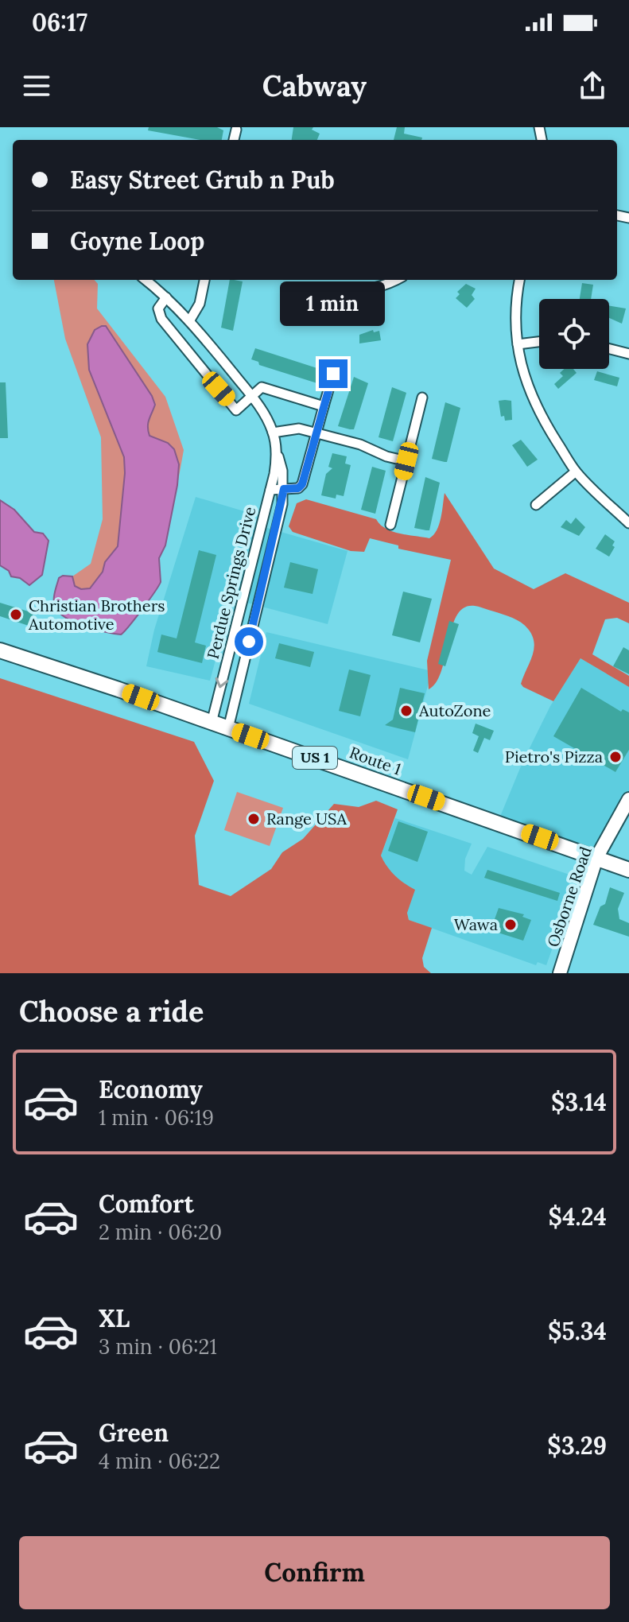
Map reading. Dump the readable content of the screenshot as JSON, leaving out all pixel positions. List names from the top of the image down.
{
  "streets": {
    "main road": ["US 1", "Route 1"],
    "street": ["Perdue Springs Drive", "Osborne Road"]
  },
  "crossings": [
    ["Perdue Springs Drive", "Route 1"],
    ["Route 1", "Osborne Road"]
  ],
  "places": [
    "Christian Brothers Automotive",
    "AutoZone",
    "Pietro's Pizza",
    "Range USA",
    "Wawa"
  ],
  "page": {
    "status": "06:17",
    "header": "Cabway",
    "banner": ["Easy Street Grub n Pub", "Goyne Loop"],
    "bubble": "1 min",
    "heading": "Choose a ride",
    "list": [
      {
        "name": "Economy",
        "note": "1 min · 06:19",
        "value": "$3.14"
      },
      {
        "name": "Comfort",
        "note": "2 min · 06:20",
        "value": "$4.24"
      },
      {
        "name": "XL",
        "note": "3 min · 06:21",
        "value": "$5.34"
      },
      {
        "name": "Green",
        "note": "4 min · 06:22",
        "value": "$3.29"
      }
    ],
    "buttons": "Confirm"
  }
}
